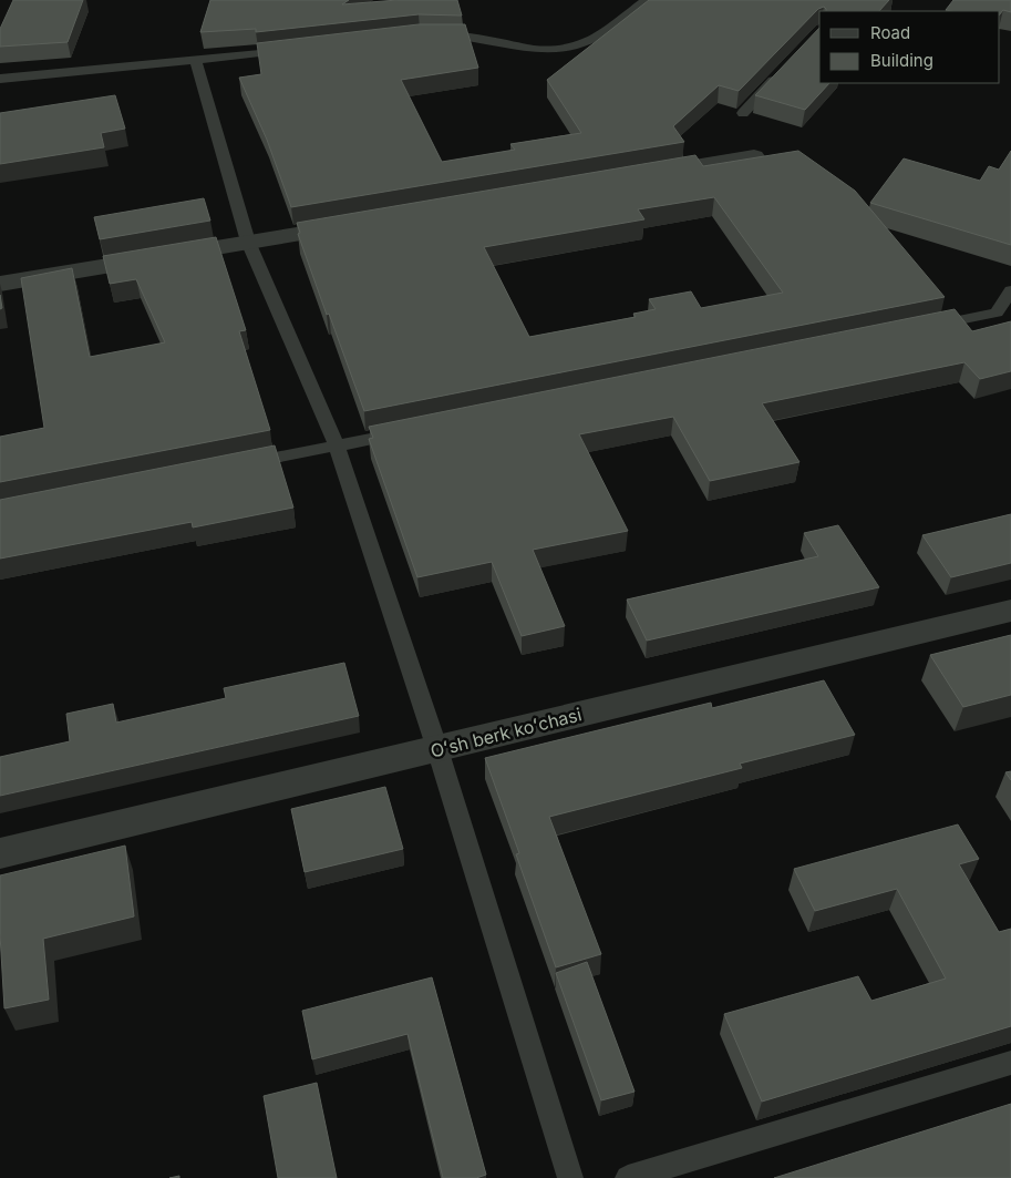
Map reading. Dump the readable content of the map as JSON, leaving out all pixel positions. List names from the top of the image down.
{
  "streets": {
    "street": ["Oʻsh berk koʻchasi"]
  },
  "legend": ["Road", "Building"]
}
